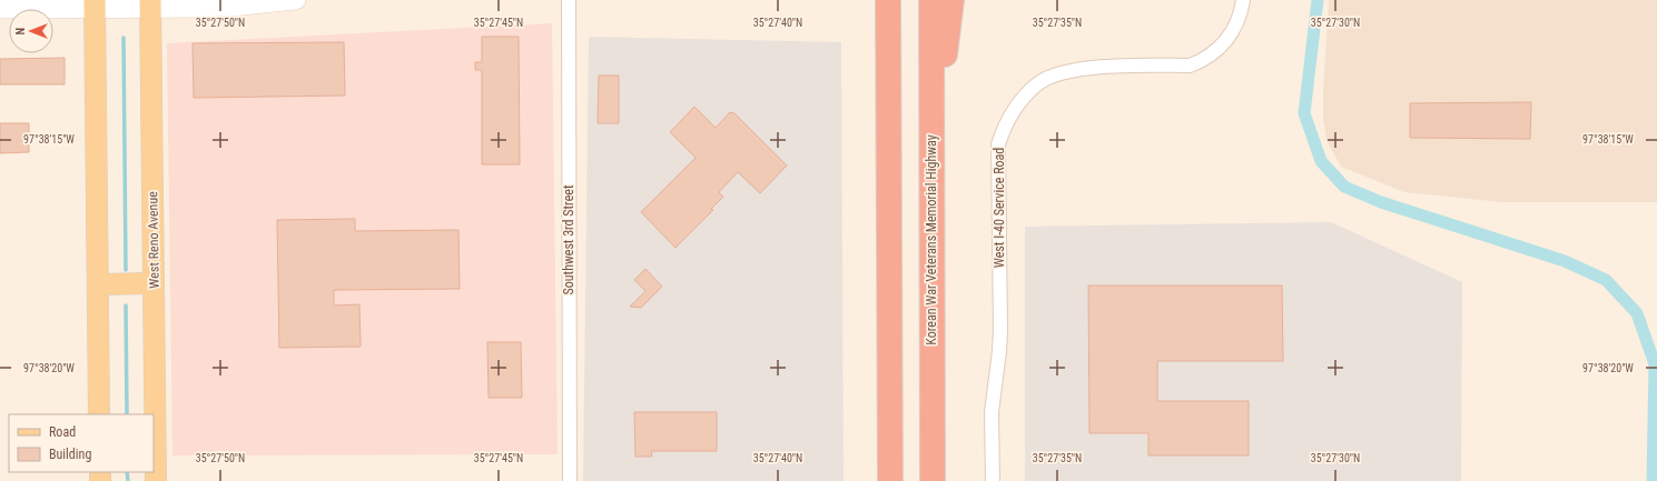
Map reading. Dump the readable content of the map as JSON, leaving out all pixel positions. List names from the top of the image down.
{
  "streets": {
    "highway": ["Korean War Veterans Memorial Highway"],
    "main road": ["West Reno Avenue"],
    "street": ["West I-40 Service Road", "Southwest 3rd Street"]
  },
  "legend": ["Road", "Building"],
  "north": "left",
  "coordinates": [
    "35°27'50\"N",
    "35°27'45\"N",
    "35°27'40\"N",
    "35°27'35\"N",
    "35°27'30\"N",
    "97°38'15\"W",
    "97°38'20\"W"
  ]
}
